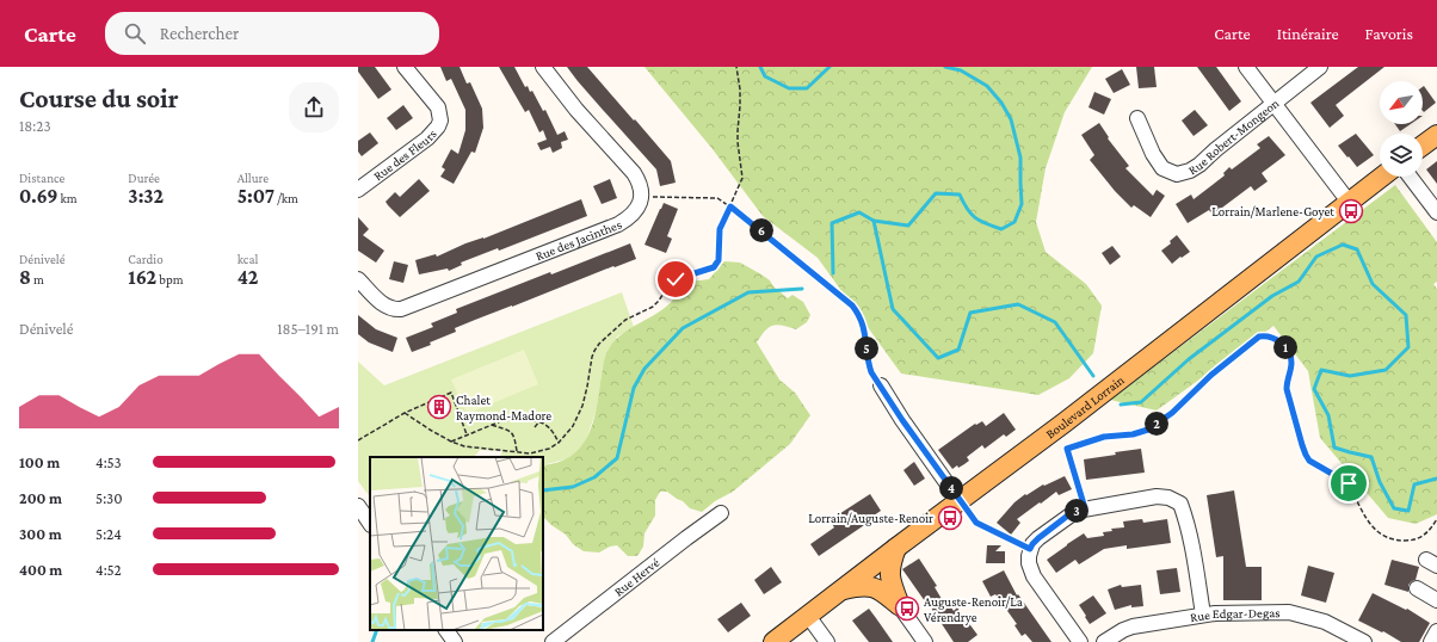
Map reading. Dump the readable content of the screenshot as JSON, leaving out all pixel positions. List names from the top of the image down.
{
  "streets": {
    "main road": ["Boulevard Lorrain"],
    "street": [
      "Rue Robert-Mongeon",
      "Rue des Fleurs",
      "Rue des Jacinthes",
      "Rue Hervé",
      "Rue Edgar-Degas"
    ]
  },
  "places": {
    "bus stop": ["Lorrain/Marlene-Goyet", "Lorrain/Auguste-Renoir", "Auguste-Renoir/La Vérendrye"],
    "building": ["Chalet Raymond-Madore"]
  },
  "north": "bottom left",
  "page": {
    "header": "Carte",
    "search": "Rechercher",
    "nav": ["Carte", "Itinéraire", "Favoris"],
    "heading": ["Course du soir", "18:23"],
    "stats": [
      ["Distance", "0.69 km"],
      ["Durée", "3:32"],
      ["Allure", "5:07 /km"],
      ["Dénivelé", "8 m"],
      ["Cardio", "162 bpm"],
      ["kcal", "42"]
    ],
    "pins": [
      "6",
      "1",
      "5",
      "2",
      "4",
      "3"
    ],
    "chart": ["Dénivelé", "185–191 m"],
    "list": [
      {
        "name": "100 m",
        "note": "4:53"
      },
      {
        "name": "200 m",
        "note": "5:30"
      },
      {
        "name": "300 m",
        "note": "5:24"
      },
      {
        "name": "400 m",
        "note": "4:52"
      }
    ]
  }
}
